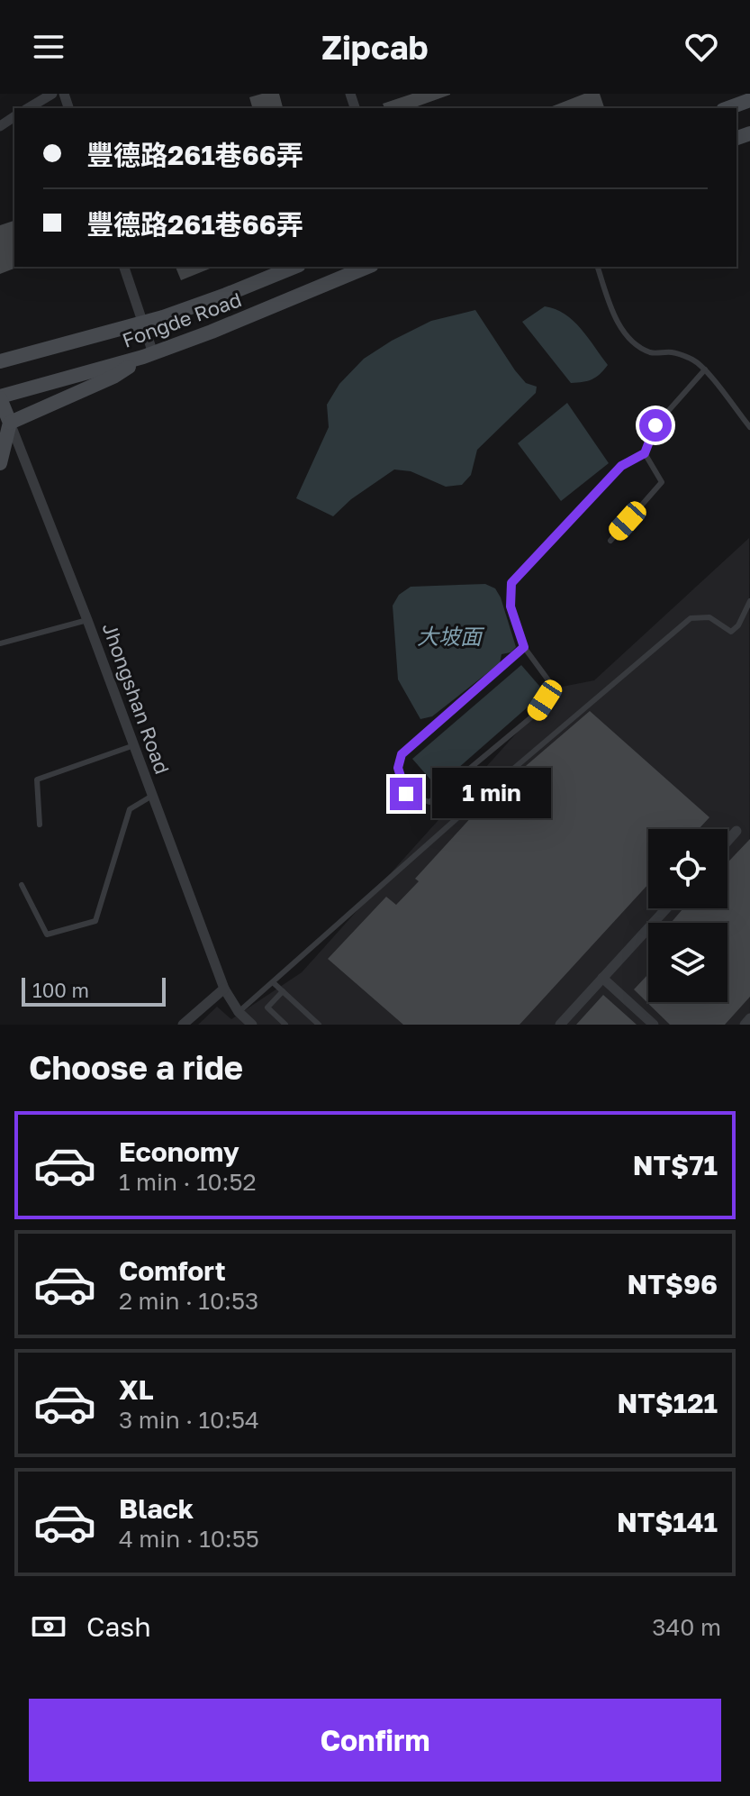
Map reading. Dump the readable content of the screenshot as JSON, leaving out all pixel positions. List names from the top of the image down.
{
  "streets": {
    "main road": ["Fongde Road"],
    "street": ["Jhongshan Road"]
  },
  "water": ["大坡面"],
  "scale_bar": "100 m",
  "page": {
    "header": "Zipcab",
    "banner": ["豐德路261巷66弄", "豐德路261巷66弄"],
    "bubble": "1 min",
    "scale": "100 m",
    "heading": "Choose a ride",
    "list": [
      {
        "name": "Economy",
        "note": "1 min · 10:52",
        "value": "NT$71"
      },
      {
        "name": "Comfort",
        "note": "2 min · 10:53",
        "value": "NT$96"
      },
      {
        "name": "XL",
        "note": "3 min · 10:54",
        "value": "NT$121"
      },
      {
        "name": "Black",
        "note": "4 min · 10:55",
        "value": "NT$141"
      }
    ],
    "pay": ["Cash", "340 m"],
    "buttons": "Confirm"
  }
}
